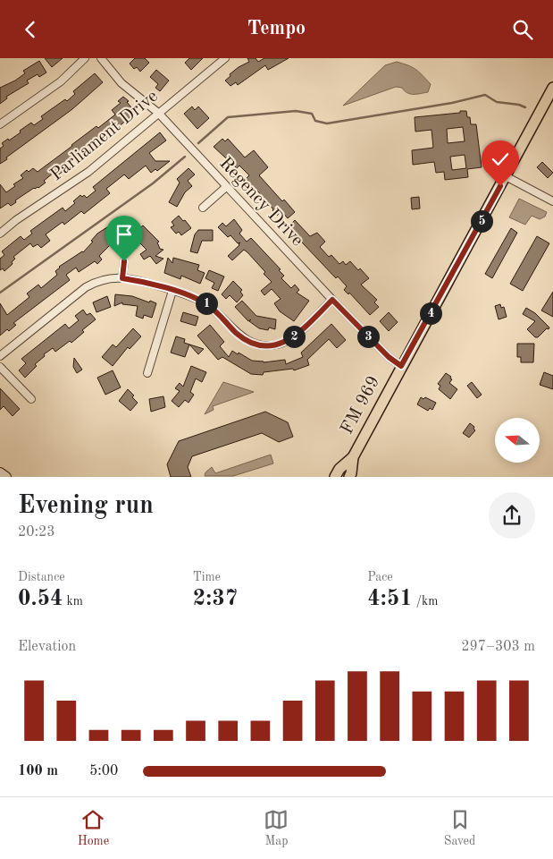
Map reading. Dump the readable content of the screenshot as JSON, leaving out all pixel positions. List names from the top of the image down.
{
  "streets": {
    "main road": ["FM 969"],
    "street": ["Parliament Drive", "Regency Drive"]
  },
  "crossings": [
    ["Parliament Drive", "Regency Drive"],
    ["Regency Drive", "FM 969"]
  ],
  "north": "left",
  "page": {
    "header": "Tempo",
    "pins": [
      "5",
      "1",
      "4",
      "2",
      "3"
    ],
    "heading": ["Evening run", "20:23"],
    "stats": [
      ["Distance", "0.54 km"],
      ["Time", "2:37"],
      ["Pace", "4:51 /km"]
    ],
    "chart": ["Elevation", "297–303 m"],
    "list": [
      {
        "name": "100 m",
        "note": "5:00"
      }
    ],
    "tabs": ["Home", "Map", "Saved"]
  }
}
